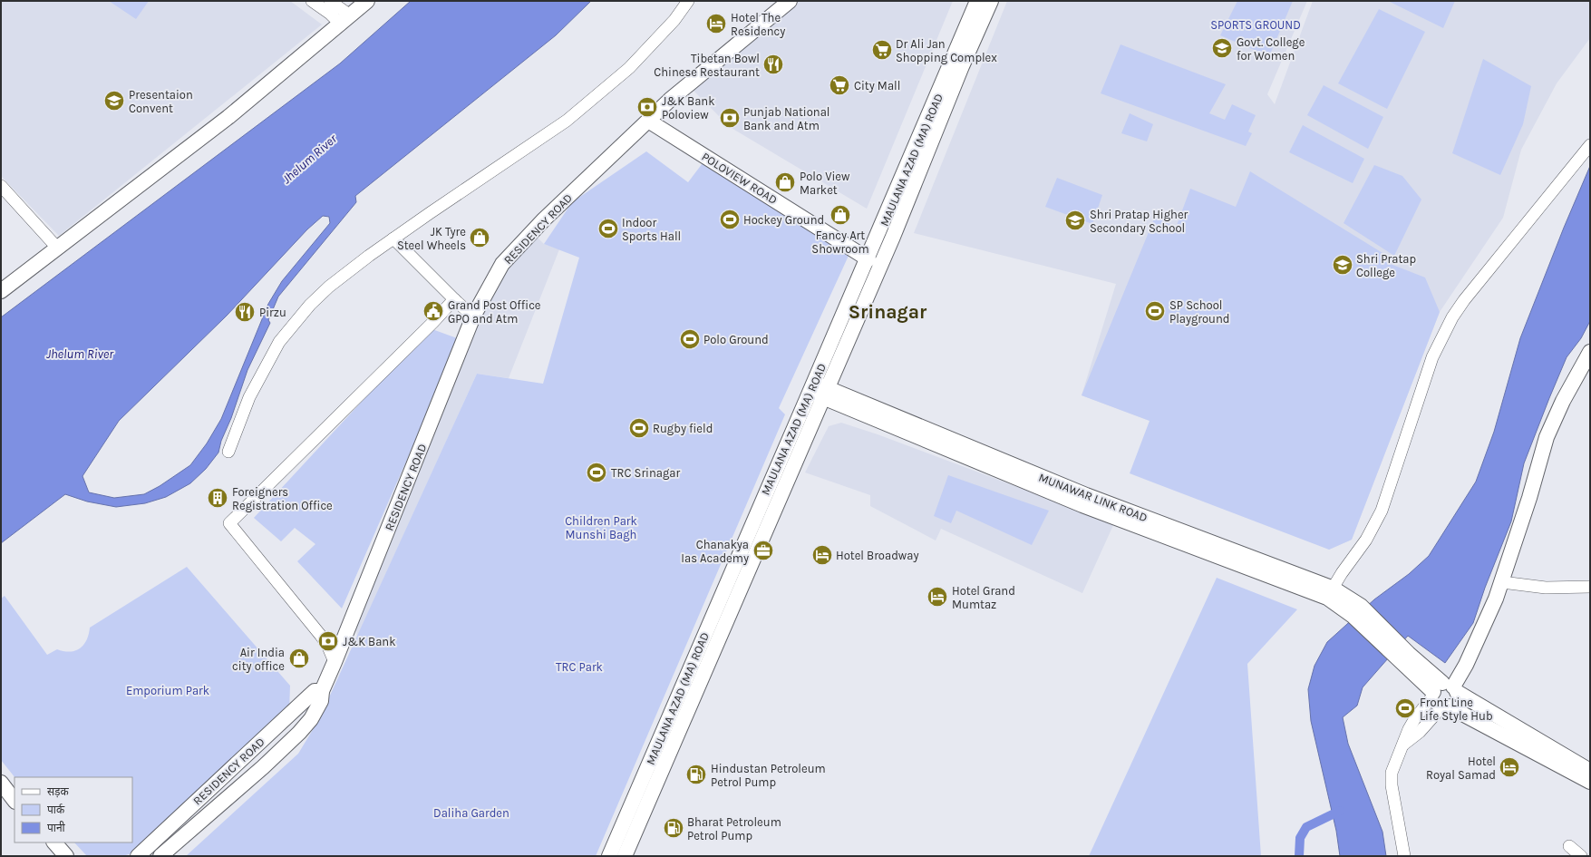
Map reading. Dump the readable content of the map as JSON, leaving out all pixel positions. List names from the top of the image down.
{
  "streets": {
    "main road": [
      "MAULANA AZAD (MA) ROAD",
      "POLOVIEW ROAD",
      "RESIDENCY ROAD",
      "MUNAWAR LINK ROAD"
    ]
  },
  "crossings": [
    ["MAULANA AZAD (MA) ROAD", "POLOVIEW ROAD"],
    ["MAULANA AZAD (MA) ROAD", "MUNAWAR LINK ROAD"],
    ["POLOVIEW ROAD", "RESIDENCY ROAD"]
  ],
  "districts": ["Srinagar"],
  "water": ["Jhelum River"],
  "parks": [
    "SPORTS GROUND",
    "Children Park Munshi Bagh",
    "TRC Park",
    "Emporium Park",
    "Daliha Garden"
  ],
  "places": {
    "hotel": [
      "Hotel The Residency",
      "Hotel Broadway",
      "Hotel Grand Mumtaz",
      "Hotel Royal Samad"
    ],
    "school or university": [
      "Govt. College for Women",
      "Presentaion Convent",
      "Shri Pratap Higher Secondary School",
      "Shri Pratap College"
    ],
    "supermarket": ["Dr Ali Jan Shopping Complex", "City Mall"],
    "restaurant": ["Tibetan Bowl Chinese Restaurant", "Pirzu"],
    "bank": ["J&K Bank Poloview", "Punjab National Bank and Atm", "J&K Bank"],
    "shop": [
      "Polo View Market",
      "Fancy Art Showroom",
      "JK Tyre Steel Wheels",
      "Air India city office"
    ],
    "sports": [
      "Hockey Ground",
      "Indoor Sports Hall",
      "SP School Playground",
      "Polo Ground",
      "Rugby field",
      "TRC Srinagar",
      "Front Line Life Style Hub"
    ],
    "public building": ["Grand Post Office GPO and Atm"],
    "building": ["Foreigners Registration Office"],
    "office": ["Chanakya Ias Academy"],
    "fuel station": ["Hindustan Petroleum Petrol Pump", "Bharat Petroleum Petrol Pump"]
  },
  "legend": ["सड़क", "पार्क", "पानी"]
}
